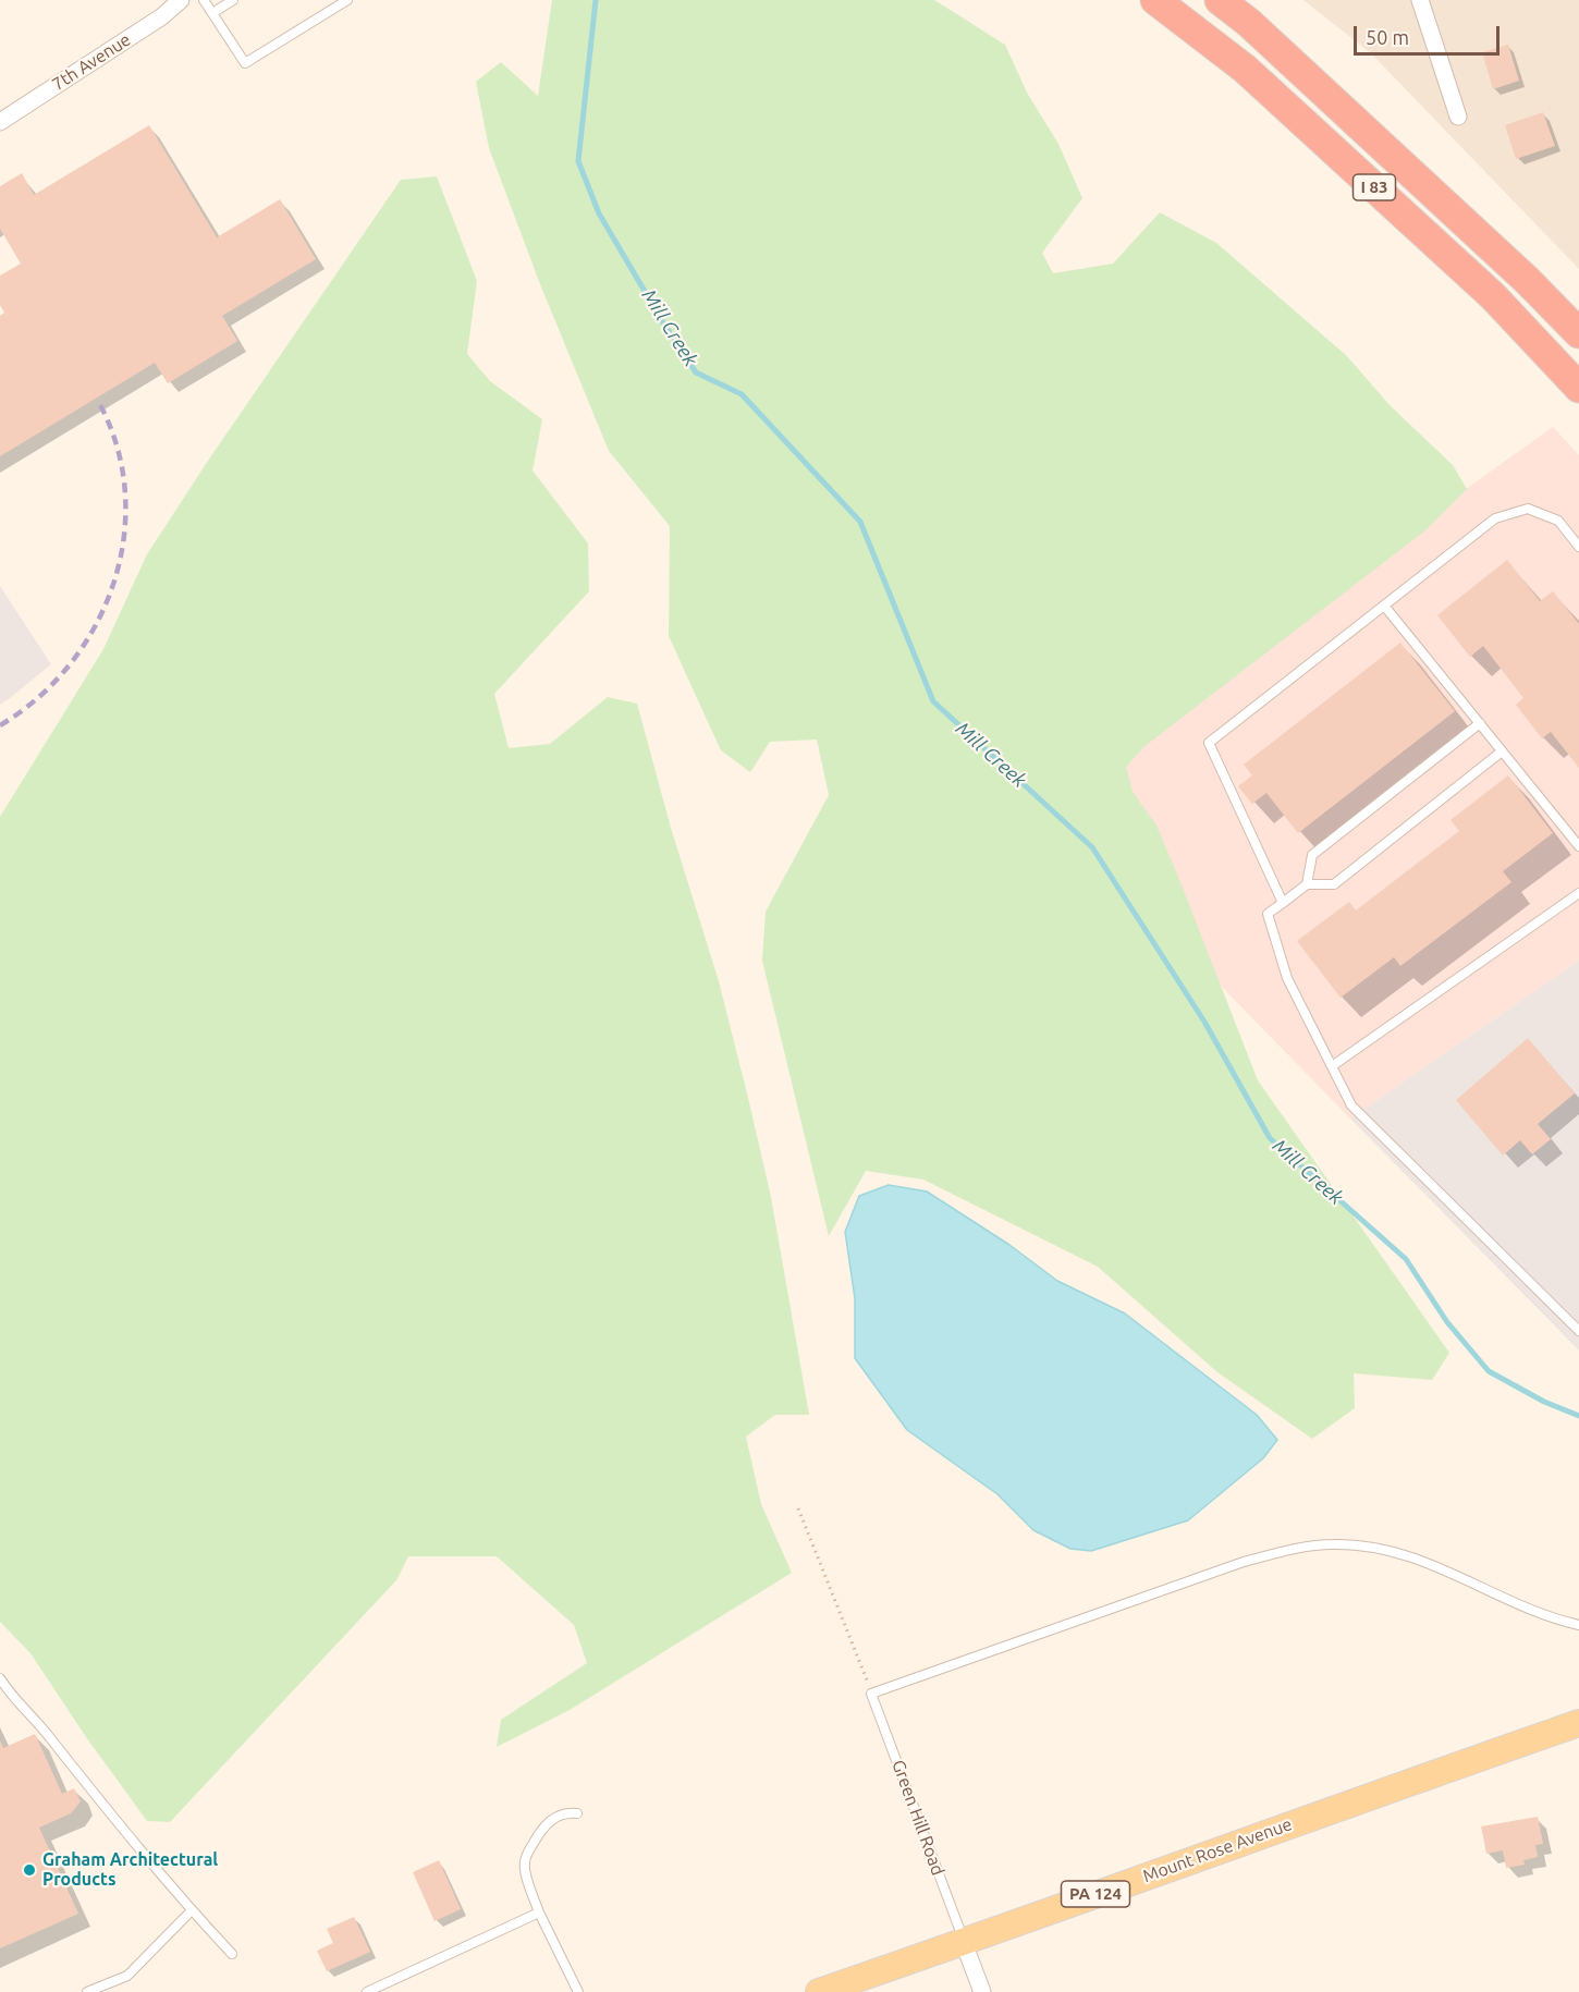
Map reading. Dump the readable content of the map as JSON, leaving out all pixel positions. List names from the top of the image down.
{
  "streets": {
    "highway": ["I 83"],
    "main road": ["Mount Rose Avenue", "PA 124"],
    "street": ["7th Avenue"],
    "lane": ["Green Hill Road"]
  },
  "crossings": [
    ["Green Hill Road", "Mount Rose Avenue"]
  ],
  "water": ["Mill Creek"],
  "places": ["Graham Architectural Products"],
  "scale_bar": "50 m"
}
